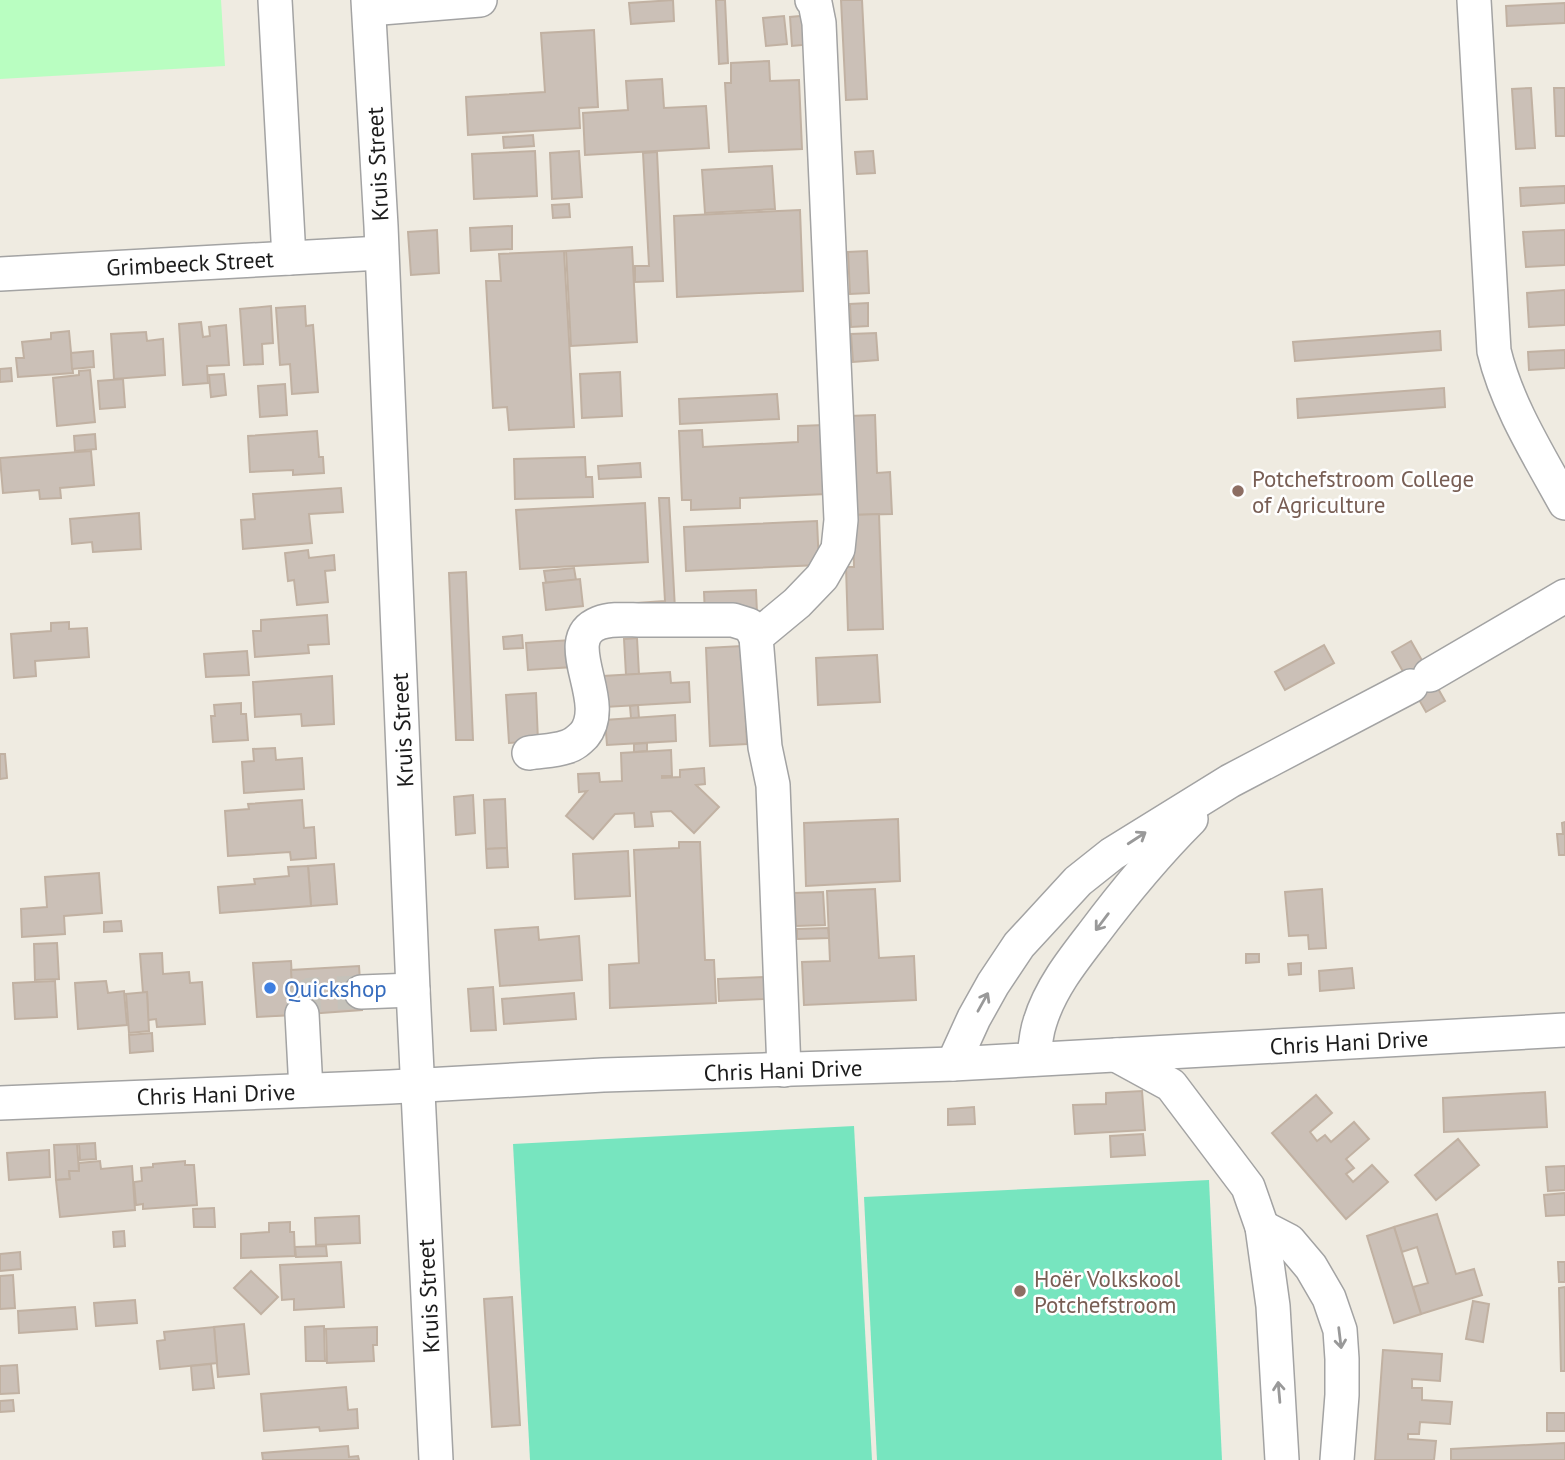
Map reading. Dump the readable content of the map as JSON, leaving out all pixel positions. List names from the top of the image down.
{
  "streets": {
    "street": ["Kruis Street", "Grimbeeck Street", "Chris Hani Drive"]
  },
  "crossings": [
    ["Kruis Street", "Grimbeeck Street"],
    ["Kruis Street", "Chris Hani Drive"]
  ],
  "places": ["Potchefstroom College of Agriculture", "Quickshop", "Hoër Volkskool Potchefstroom"]
}
